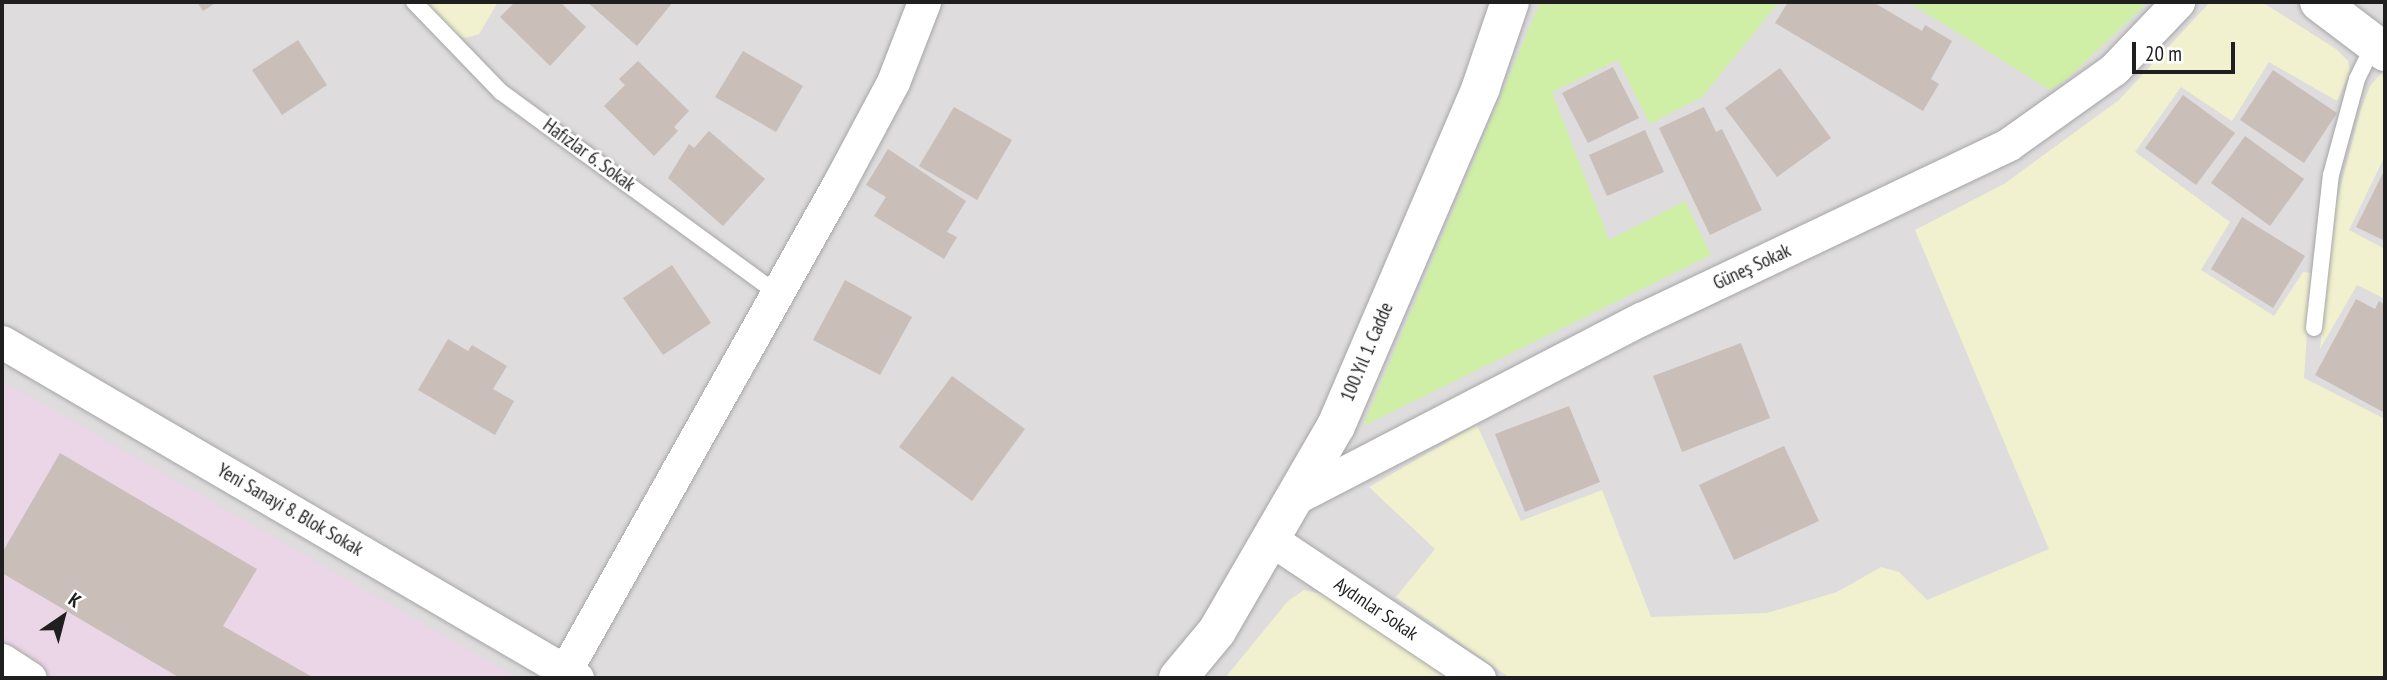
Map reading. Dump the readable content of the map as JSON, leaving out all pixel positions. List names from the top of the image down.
{
  "streets": {
    "street": [
      "Güneş Sokak",
      "100.Yıl 1. Cadde",
      "Yeni Sanayi 8. Blok Sokak",
      "Aydınlar Sokak"
    ],
    "lane": ["Hafızlar 6. Sokak"]
  },
  "crossings": [
    ["Güneş Sokak", "100.Yıl 1. Cadde"],
    ["100.Yıl 1. Cadde", "Aydınlar Sokak"]
  ],
  "scale_bar": "20 m",
  "north": "top right"
}
